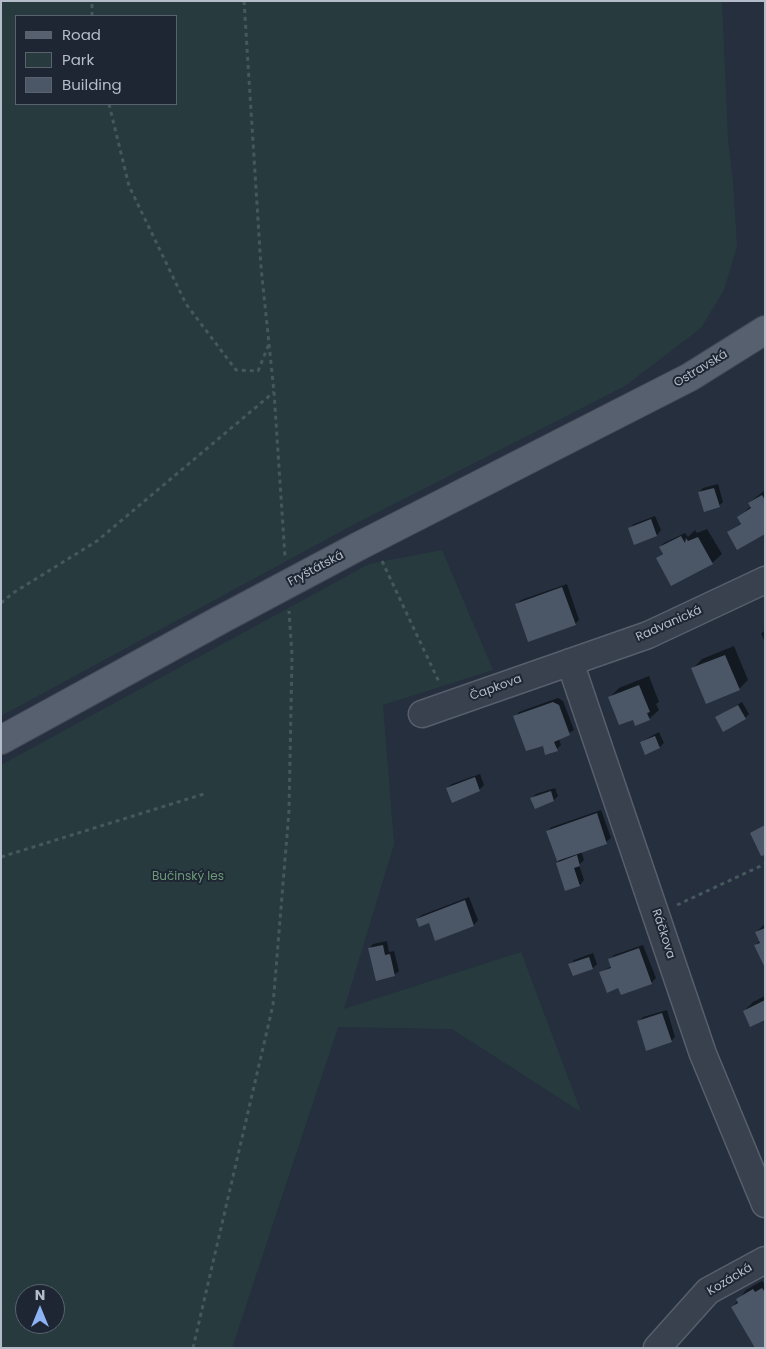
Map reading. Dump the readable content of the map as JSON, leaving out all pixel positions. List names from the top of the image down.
{
  "streets": {
    "main road": ["Ostravská", "Fryštátská"],
    "street": [
      "Radvanická",
      "Čapkova",
      "Ráčkova",
      "Kozácká"
    ]
  },
  "crossings": [
    ["Ostravská", "Fryštátská"],
    ["Radvanická", "Čapkova"],
    ["Radvanická", "Ráčkova"],
    ["Čapkova", "Ráčkova"]
  ],
  "parks": ["Bučinský les"],
  "legend": ["Road", "Park", "Building"],
  "north": "top"
}
